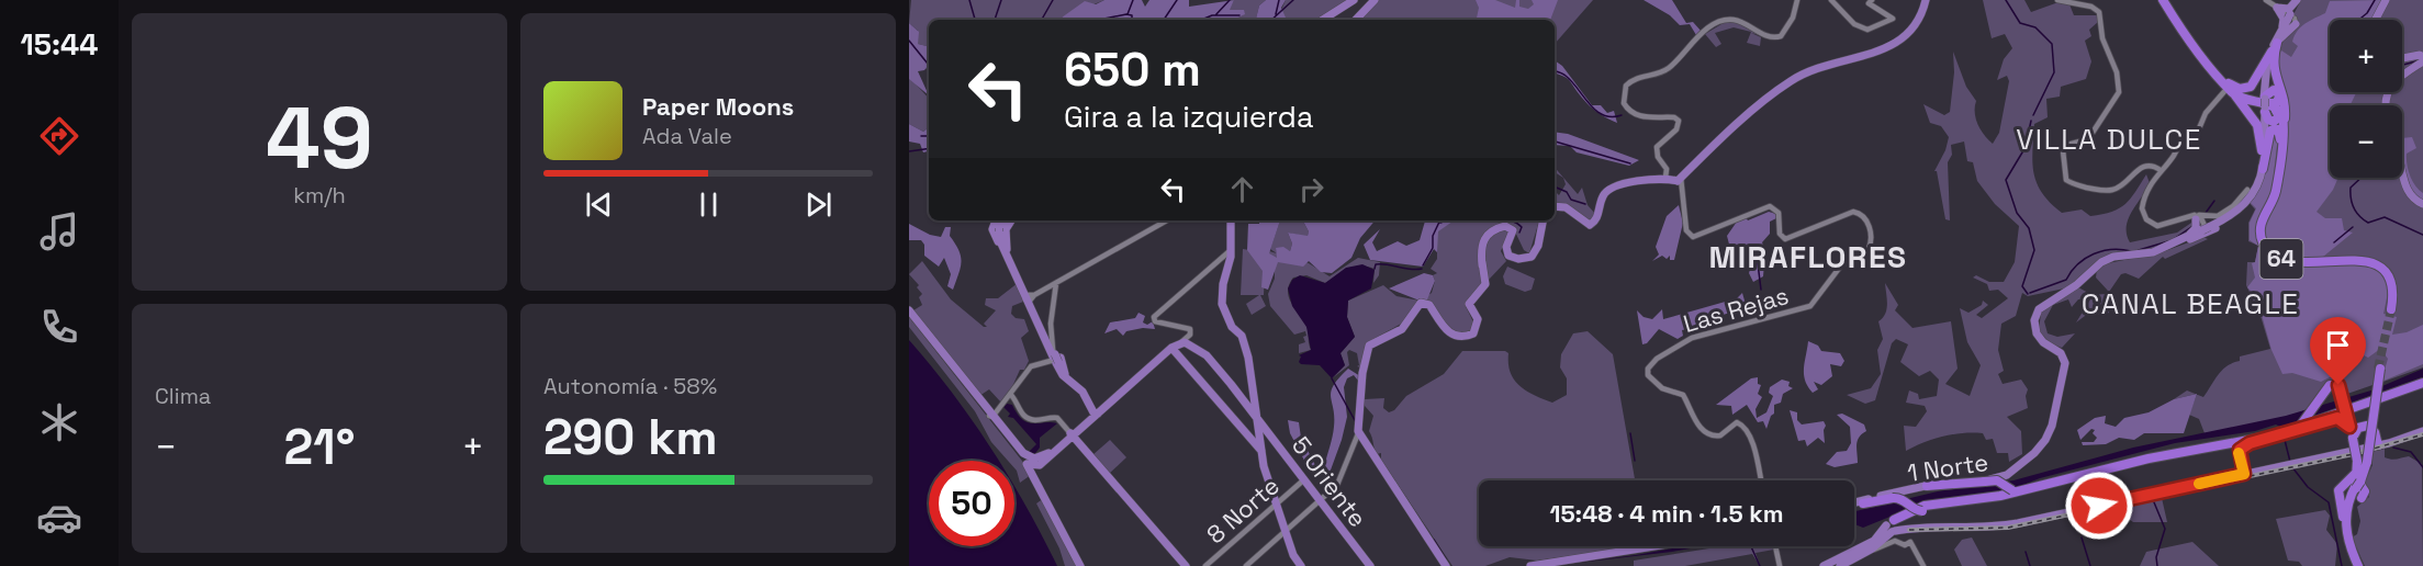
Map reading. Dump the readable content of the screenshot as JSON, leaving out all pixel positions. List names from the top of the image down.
{
  "streets": {
    "highway": ["64"],
    "main road": ["1 Norte", "5 Oriente"],
    "street": ["Las Rejas", "8 Norte"]
  },
  "crossings": [
    ["5 Oriente", "8 Norte"]
  ],
  "districts": ["VILLA DULCE", "MIRAFLORES", "CANAL BEAGLE"],
  "page": {
    "tabs": "15:44",
    "tile": [
      ["49", "km/h"],
      "Clima",
      ["Autonomía · 58%", "290 km"]
    ],
    "map_buttons": ["+", "−"],
    "turn": ["650 m", "Gira a la izquierda"],
    "song": ["Paper Moons", "Ada Vale"],
    "heat": ["−", "21°", "+"],
    "limit": "50",
    "trip": "15:48 · 4 min · 1.5 km"
  }
}
